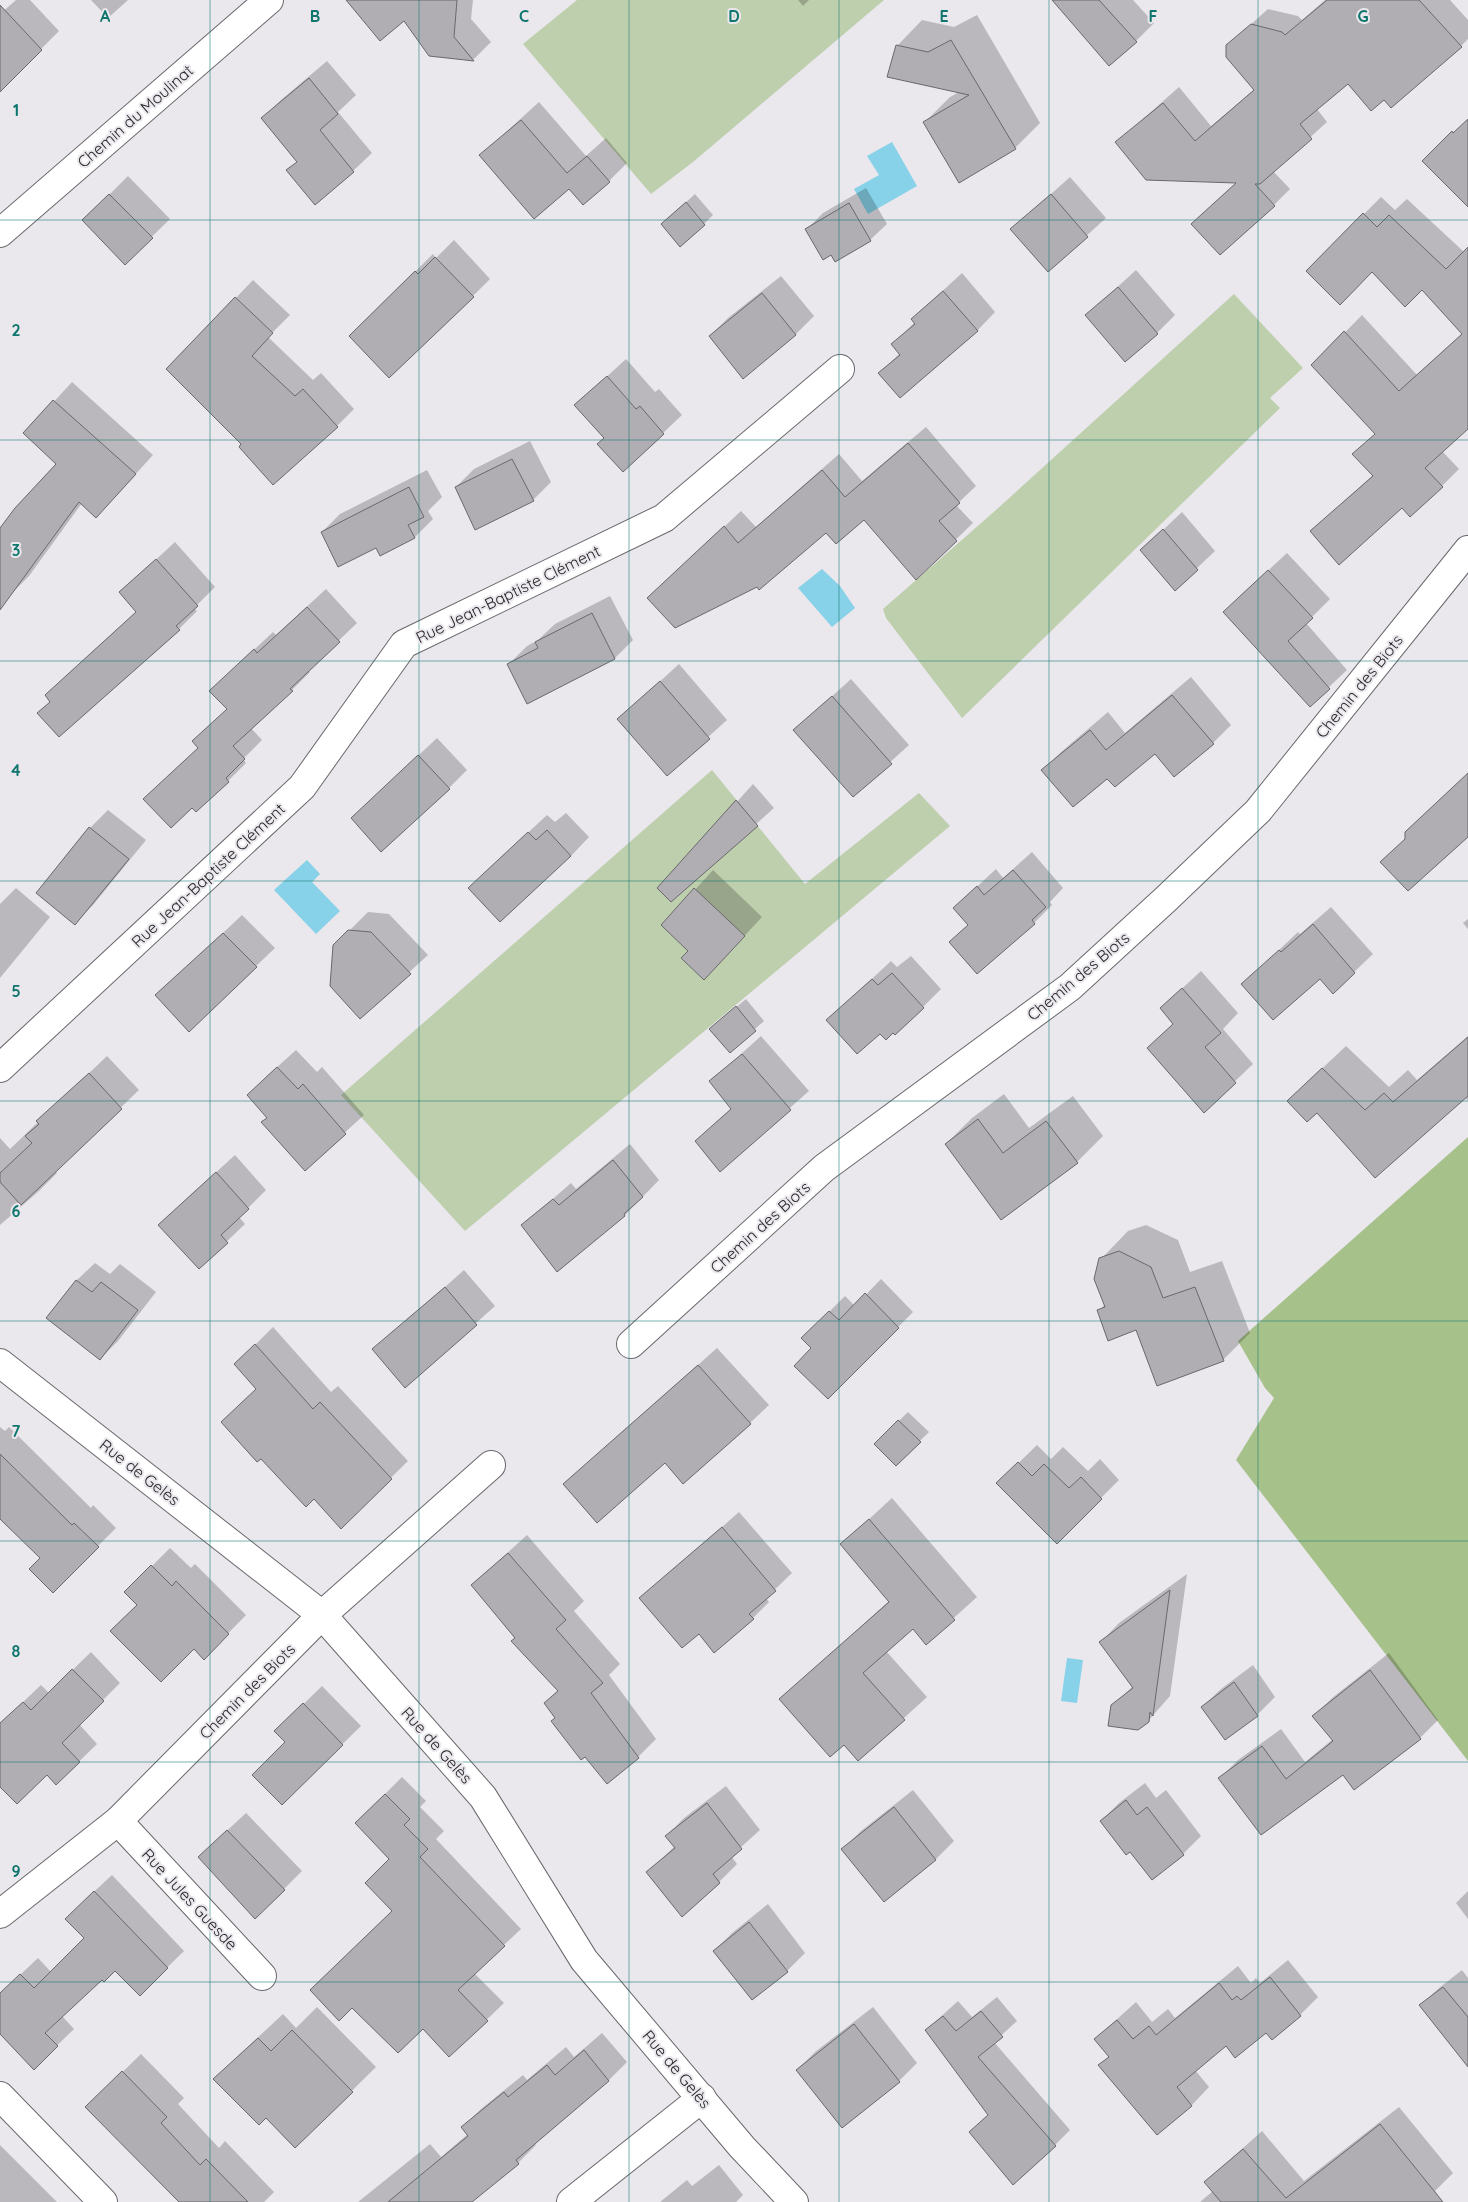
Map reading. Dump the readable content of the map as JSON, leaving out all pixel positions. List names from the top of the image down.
{
  "streets": {
    "street": [
      "Chemin du Moulinat",
      "Rue Jean-Baptiste Clément",
      "Chemin des Biots",
      "Rue de Gelès",
      "Rue Jules Guesde"
    ]
  },
  "crossings": [
    ["Chemin des Biots", "Rue de Gelès"],
    ["Chemin des Biots", "Rue Jules Guesde"]
  ],
  "grid": {
    "columns": [
      "A",
      "B",
      "C",
      "D",
      "E",
      "F",
      "G"
    ],
    "rows": [
      "1",
      "2",
      "3",
      "4",
      "5",
      "6",
      "7",
      "8",
      "9"
    ]
  }
}
